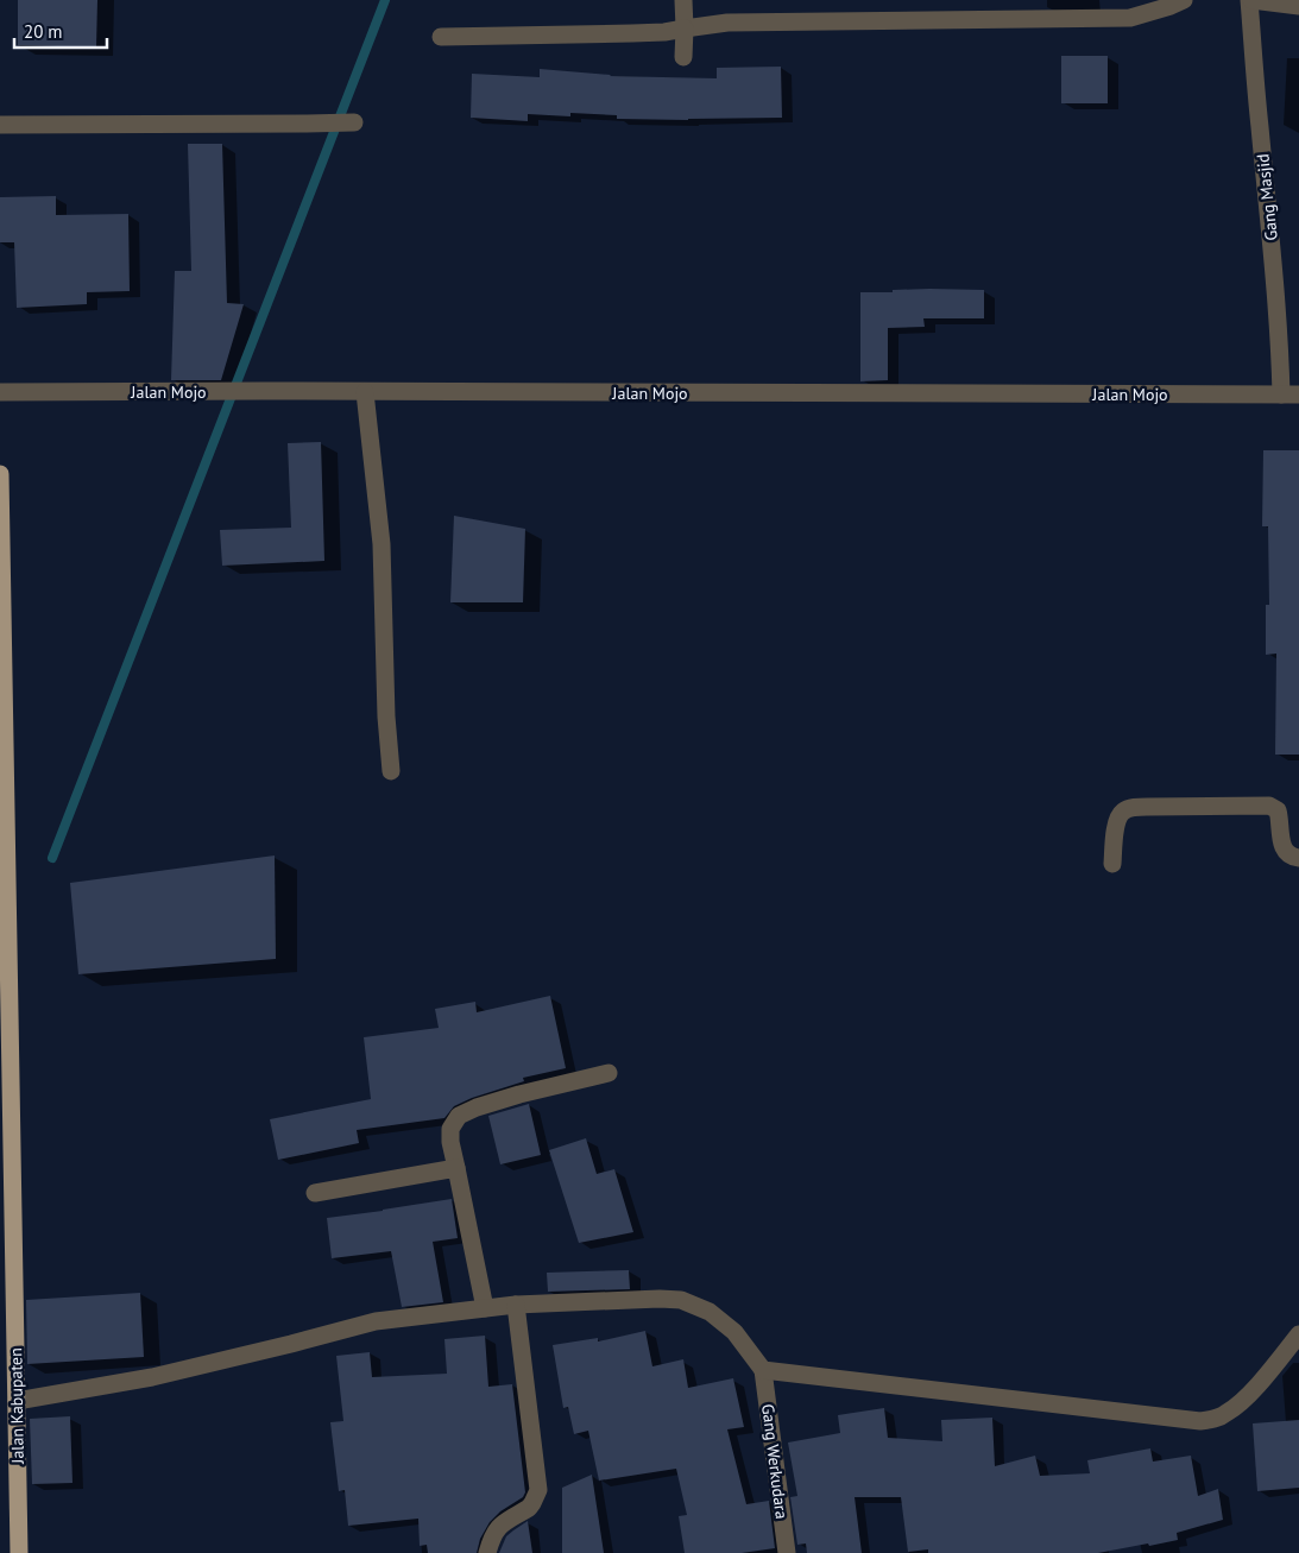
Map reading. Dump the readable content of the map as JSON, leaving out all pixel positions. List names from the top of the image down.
{
  "streets": {
    "main road": ["Jalan Kabupaten"],
    "street": ["Gang Masjid", "Jalan Mojo", "Gang Werkudara"]
  },
  "crossings": [
    ["Gang Masjid", "Jalan Mojo"]
  ],
  "scale_bar": "20 m"
}
